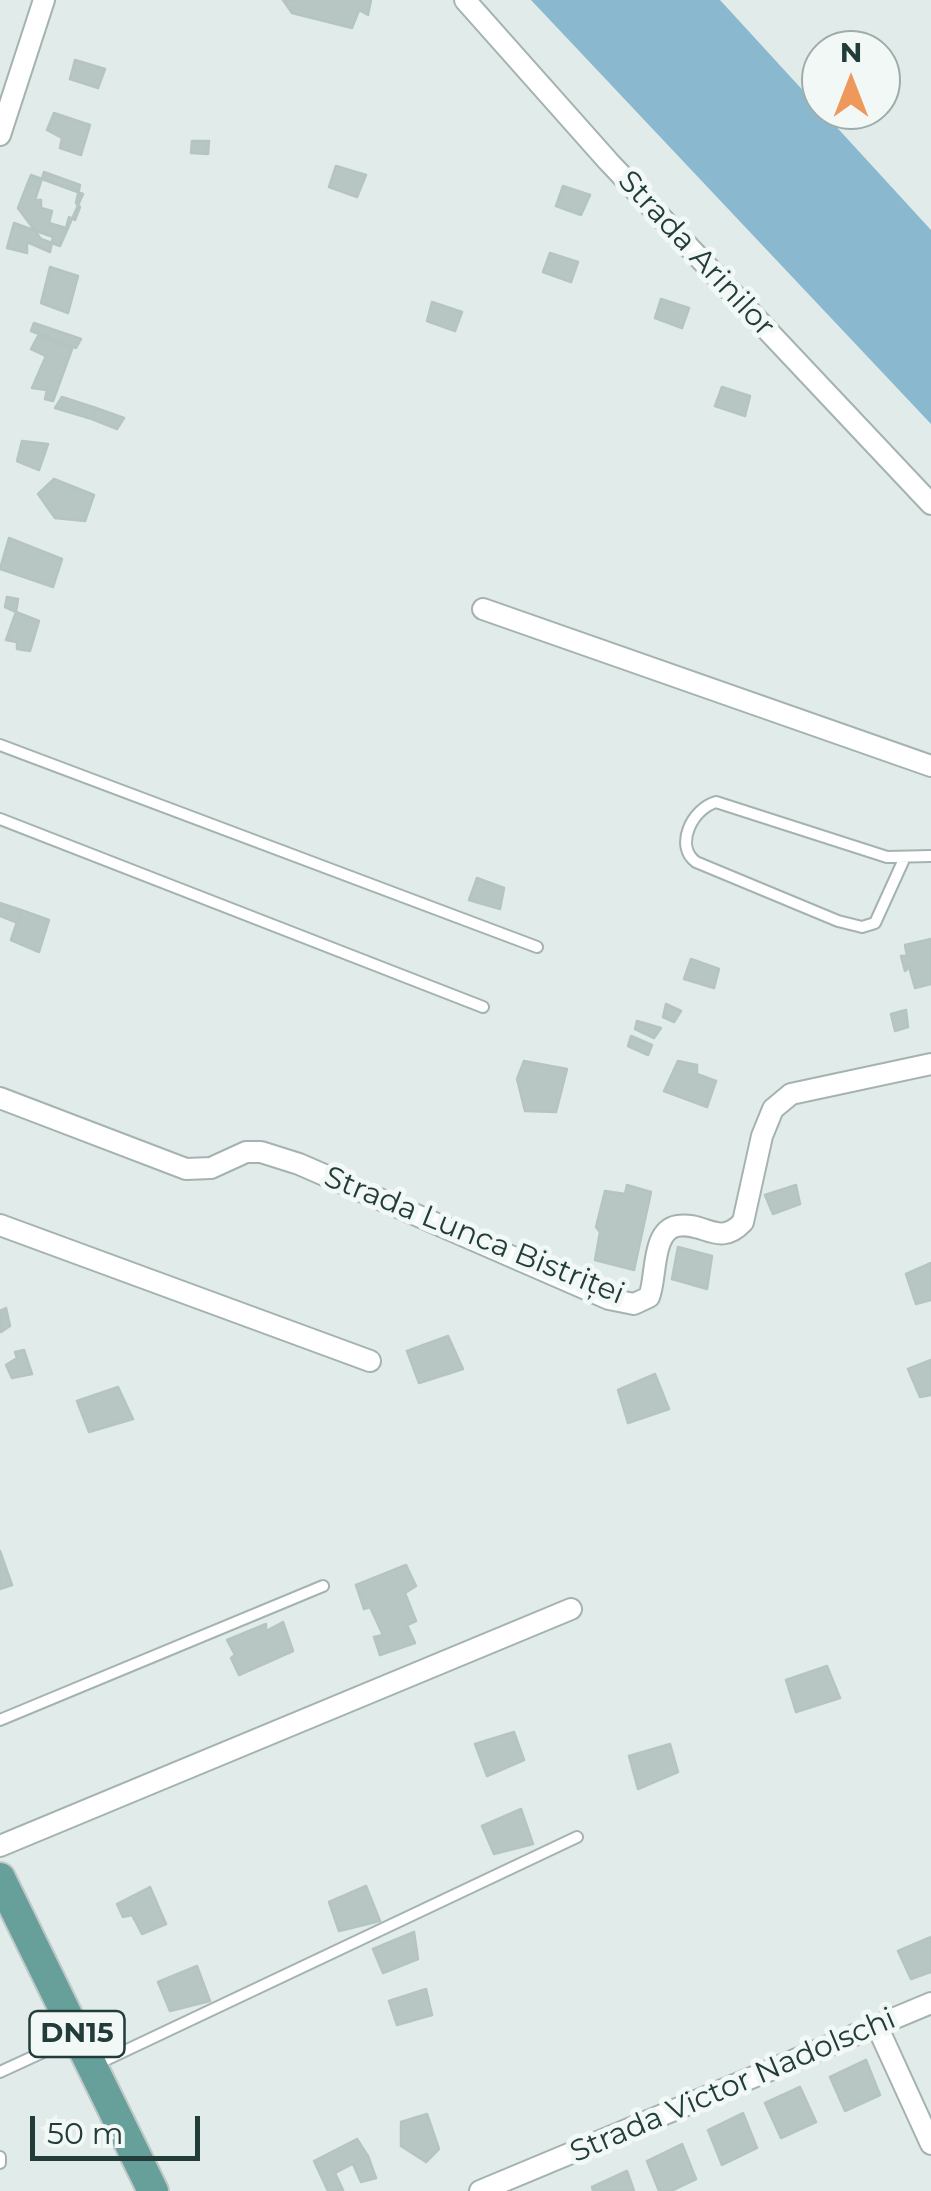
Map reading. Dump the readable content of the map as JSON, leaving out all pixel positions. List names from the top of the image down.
{
  "streets": {
    "main road": ["DN15"],
    "street": ["Strada Arinilor", "Strada Lunca Bistriței", "Strada Victor Nadolschi"]
  },
  "scale_bar": "50 m",
  "north": "top"
}
